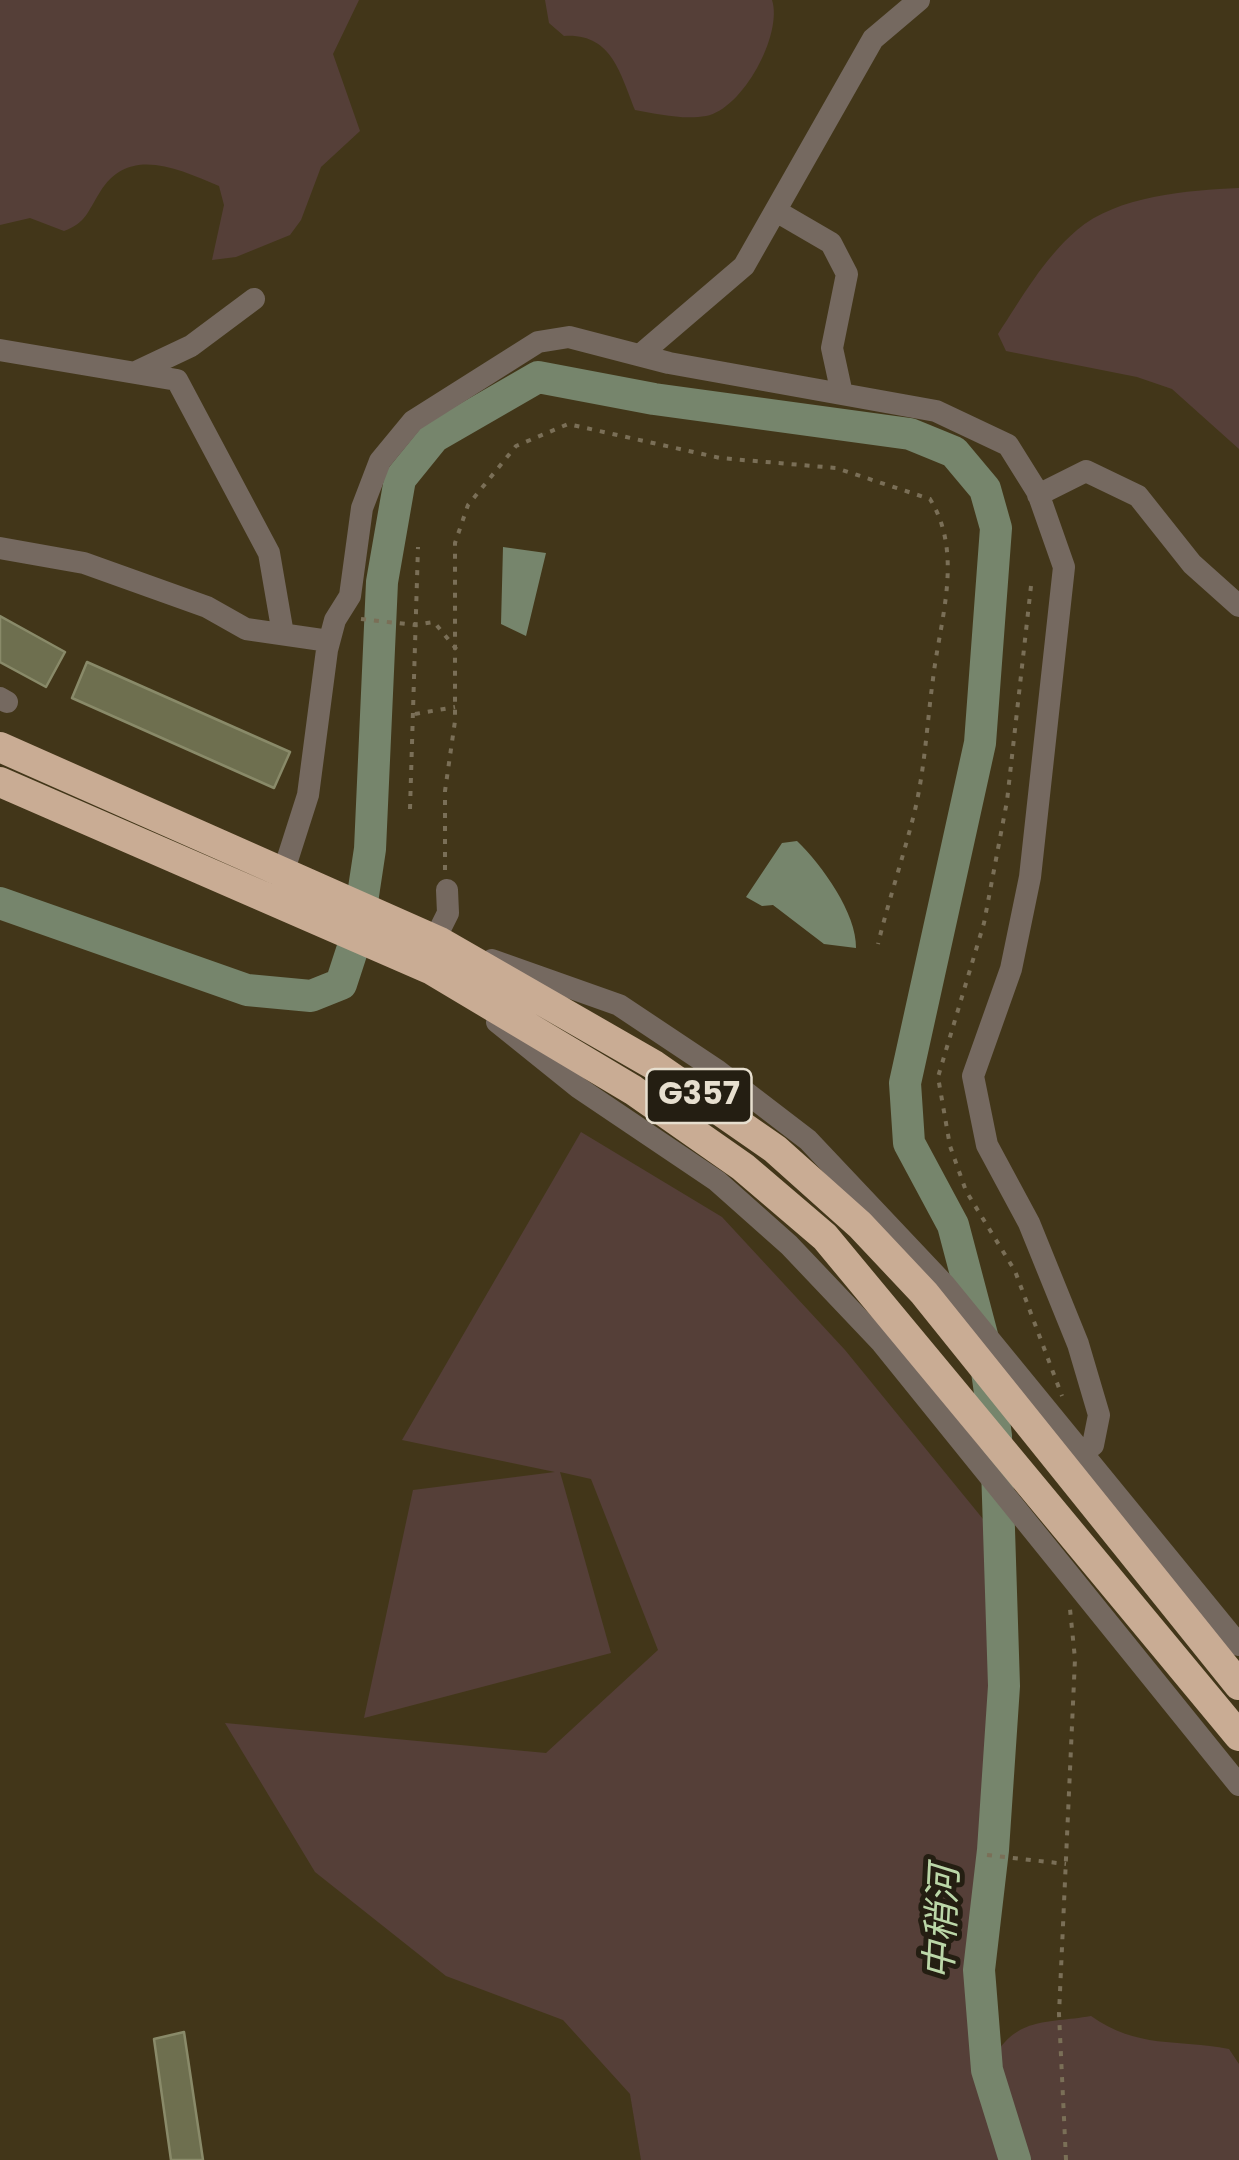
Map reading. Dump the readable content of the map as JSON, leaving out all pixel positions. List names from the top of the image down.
{
  "streets": {
    "highway": ["G357"]
  },
  "water": ["中稍河"]
}
